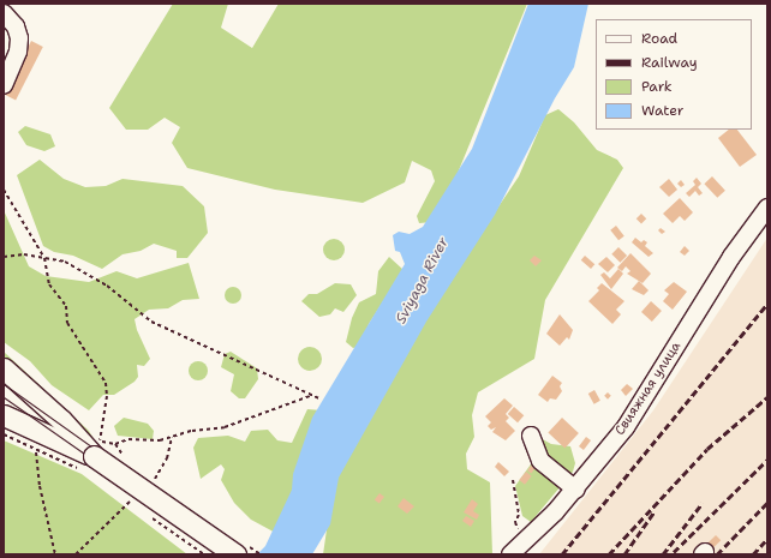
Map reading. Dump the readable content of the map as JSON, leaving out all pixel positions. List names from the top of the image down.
{
  "streets": {
    "street": ["Свияжная улица"]
  },
  "water": ["Sviyaga River"],
  "legend": [
    "Road",
    "Railway",
    "Park",
    "Water"
  ]
}
